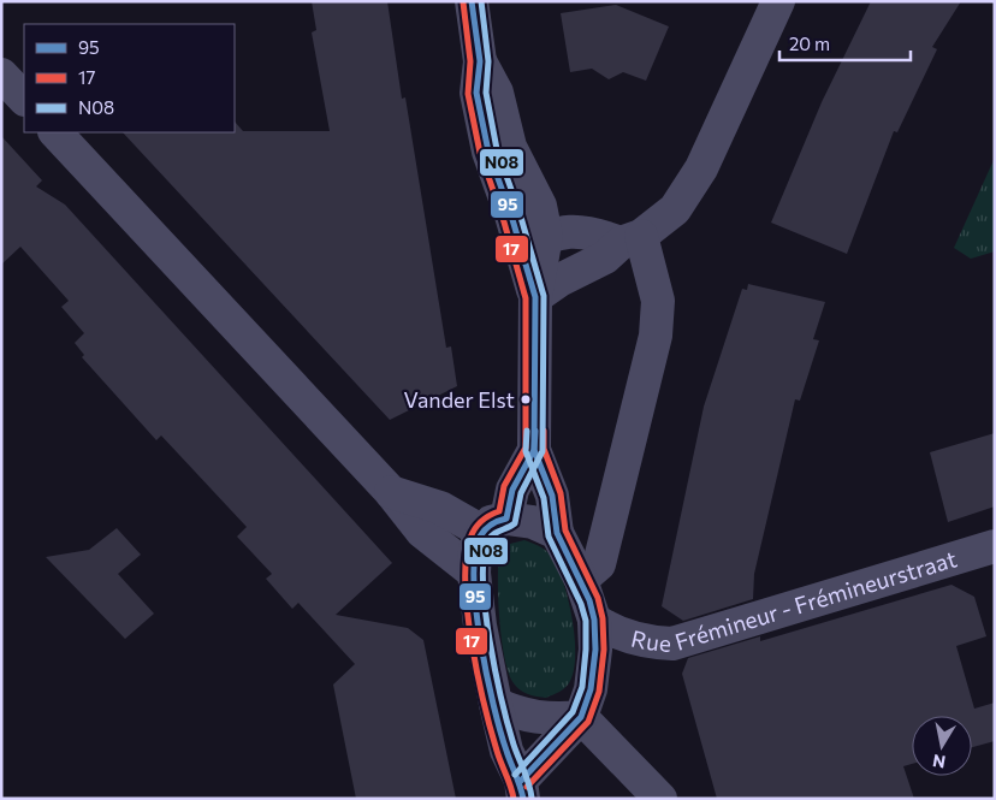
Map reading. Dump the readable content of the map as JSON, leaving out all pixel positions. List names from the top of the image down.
{
  "streets": {
    "street": ["Rue Frémineur - Frémineurstraat"]
  },
  "places": ["Vander Elst"],
  "lines": ["transit line 95", "transit line N08", "transit line 17"],
  "legend": ["95", "17", "N08"],
  "scale_bar": "20 m",
  "north": "bottom"
}
